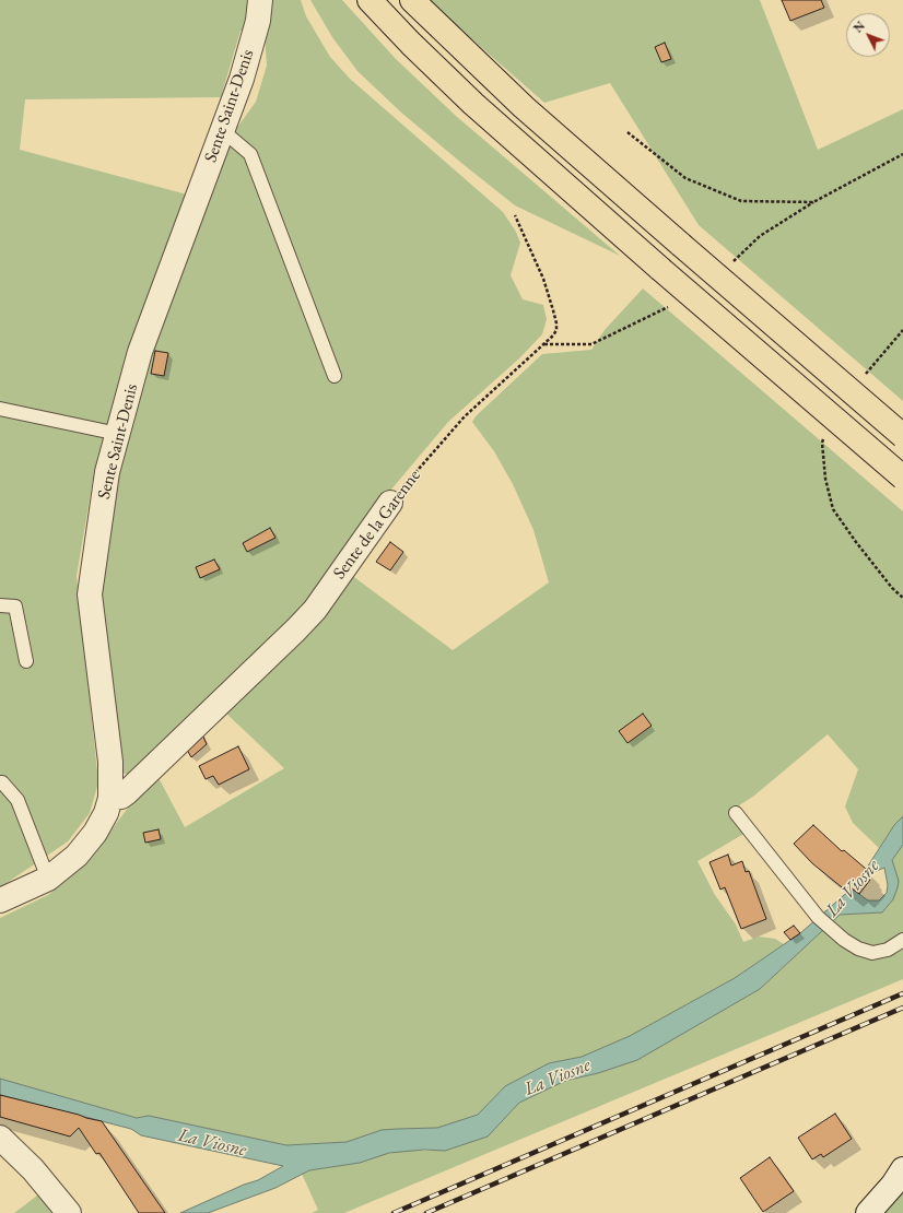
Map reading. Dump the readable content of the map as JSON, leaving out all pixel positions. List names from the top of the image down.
{
  "streets": {
    "street": ["Sente Saint-Denis", "Sente de la Garenne"]
  },
  "crossings": [
    ["Sente Saint-Denis", "Sente de la Garenne"]
  ],
  "water": ["La Viosne"],
  "north": "top left"
}
